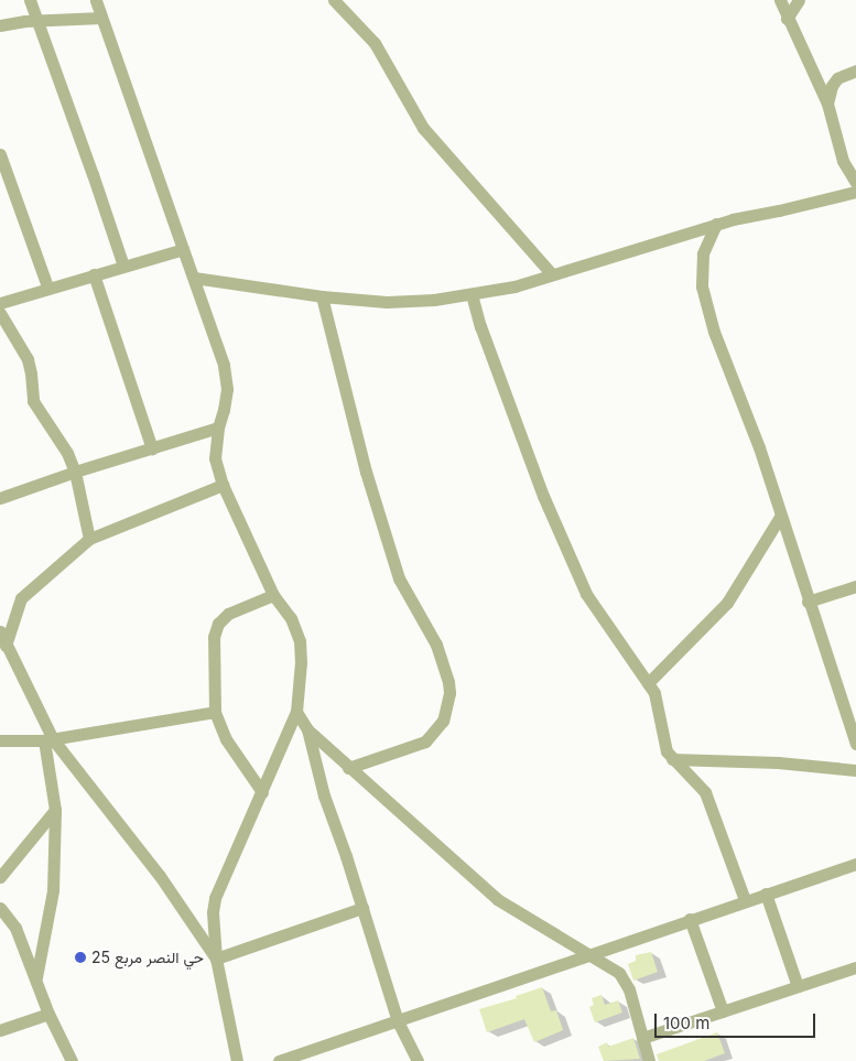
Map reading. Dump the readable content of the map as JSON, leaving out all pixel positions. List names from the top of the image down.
{
  "places": ["حي النصر مربع 25"],
  "scale_bar": "100 m"
}
